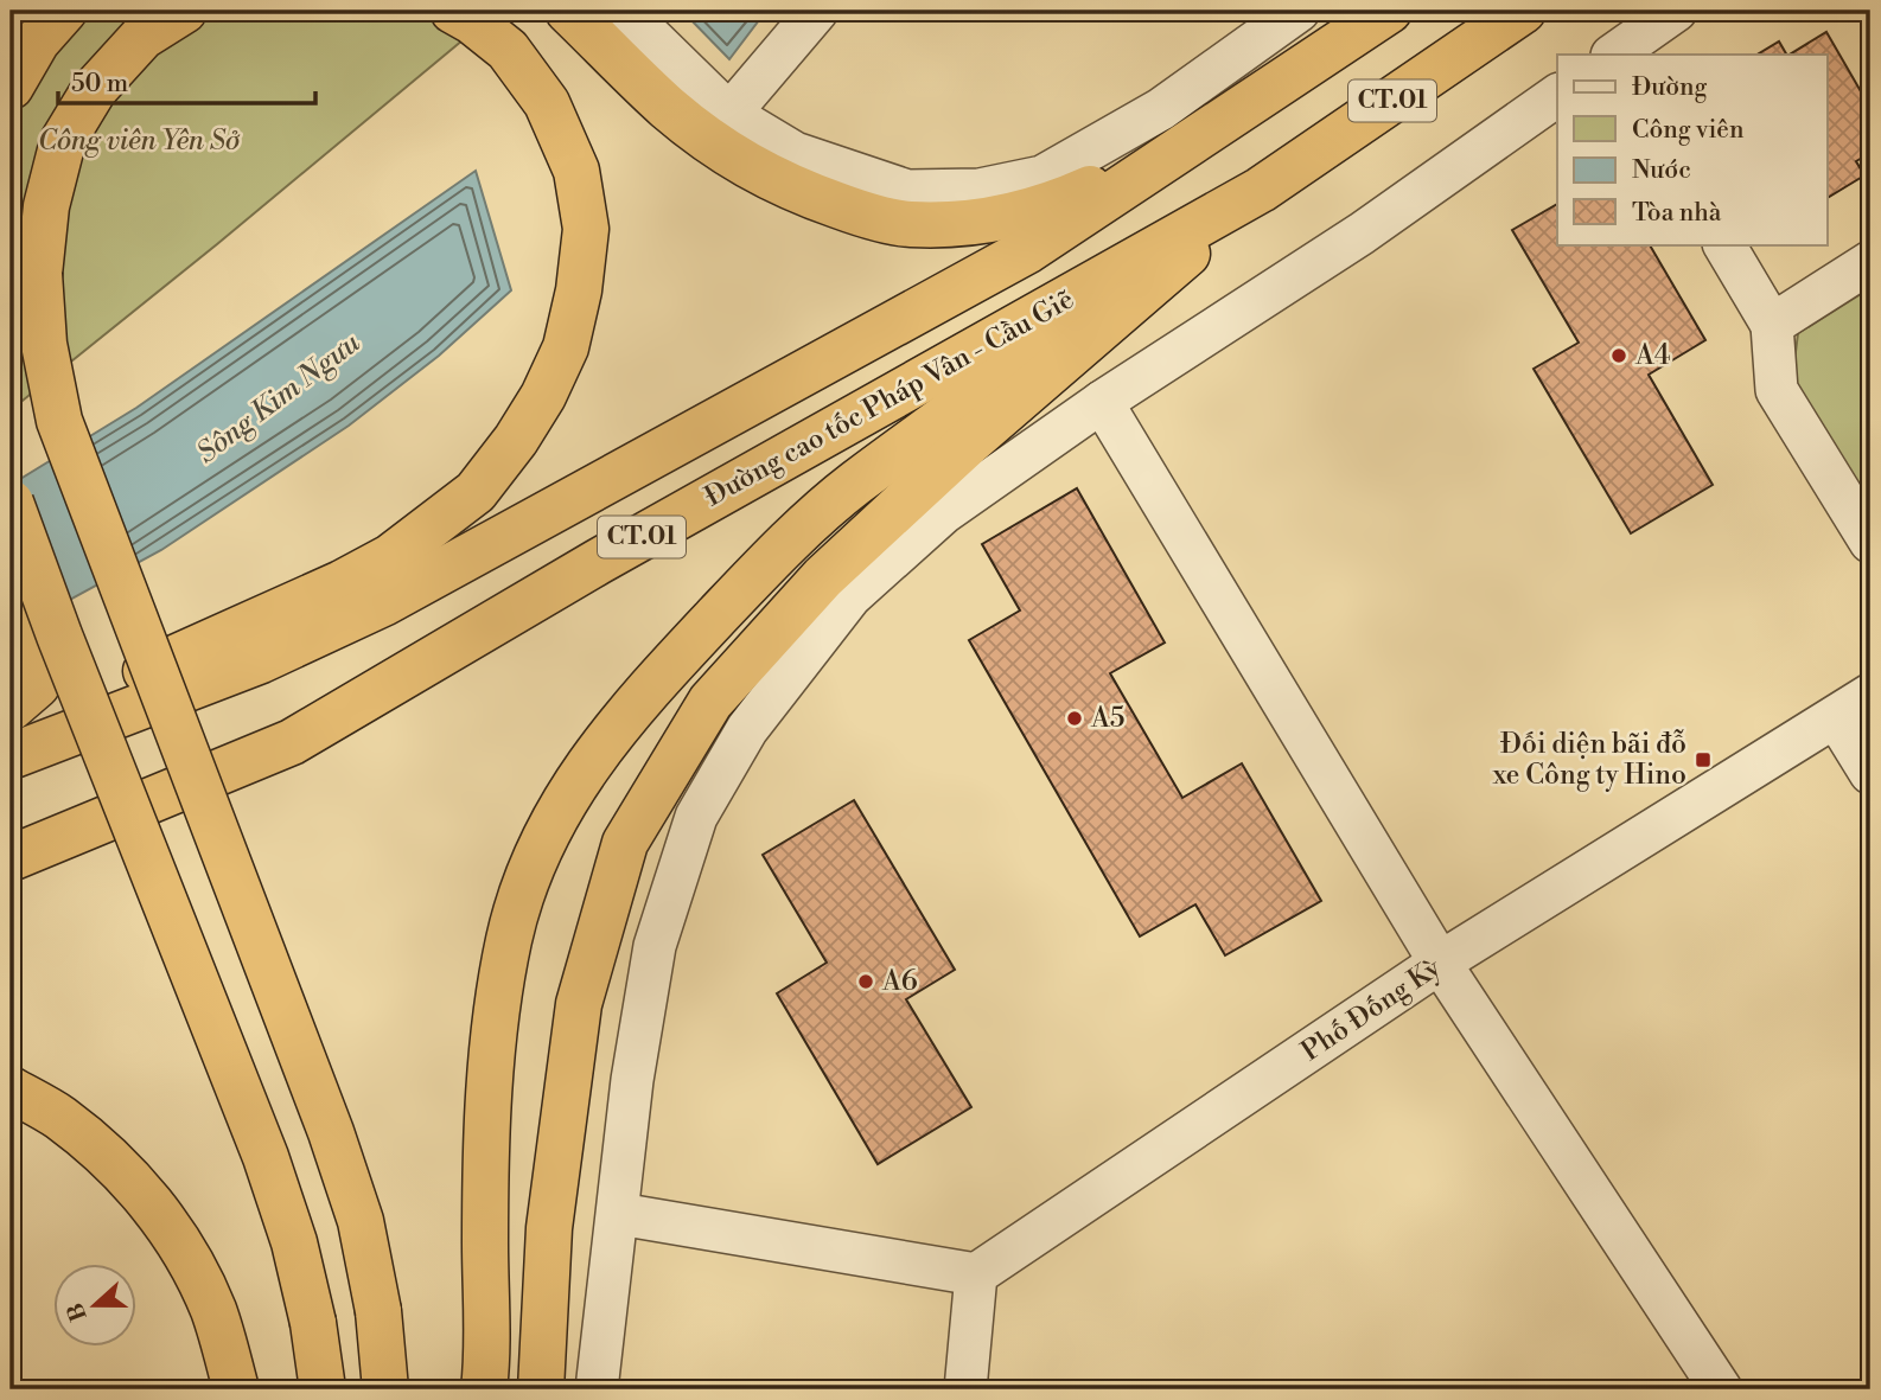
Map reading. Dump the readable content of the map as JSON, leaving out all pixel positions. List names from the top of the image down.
{
  "streets": {
    "highway": ["CT.01", "Đường cao tốc Pháp Vân - Cầu Giẽ"],
    "street": ["Phố Đống Kỳ"]
  },
  "water": ["Sông Kim Ngưu"],
  "parks": ["Công viên Yên Sở"],
  "places": {
    "other": ["A4", "A5", "A6"],
    "transit": ["Đối diện bãi đỗ xe Công ty Hino"]
  },
  "legend": [
    "Đường",
    "Công viên",
    "Nước",
    "Tòa nhà"
  ],
  "scale_bar": "50 m",
  "north": "left"
}
